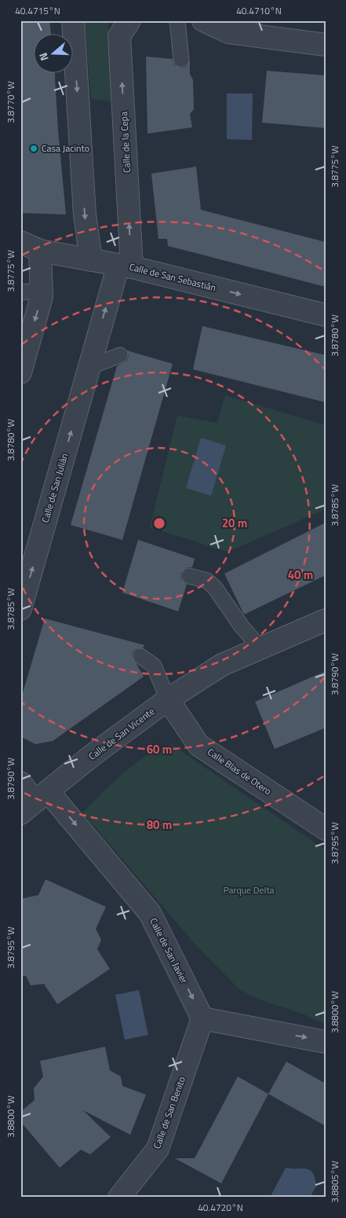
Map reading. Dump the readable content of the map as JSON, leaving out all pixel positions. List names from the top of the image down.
{
  "streets": {
    "street": [
      "Calle de la Cepa",
      "Calle de San Sebastián",
      "Calle de San Julián",
      "Calle de San Vicente",
      "Calle Blas de Otero",
      "Calle de San Javier",
      "Calle de San Benito"
    ]
  },
  "crossings": [
    ["Calle de la Cepa", "Calle de San Sebastián"],
    ["Calle de la Cepa", "Calle de San Julián"],
    ["Calle de San Sebastián", "Calle de San Julián"],
    ["Calle de San Vicente", "Calle Blas de Otero"],
    ["Calle de San Vicente", "Calle de San Javier"],
    ["Calle de San Javier", "Calle de San Benito"]
  ],
  "one_way": ["Calle de San Sebastián", "Calle de San Javier"],
  "parks": ["Parque Delta"],
  "places": ["Casa Jacinto"],
  "north": "left",
  "coordinates": [
    "40.4715°N",
    "40.4710°N",
    "3.8770°W",
    "3.8775°W",
    "3.8780°W",
    "3.8785°W",
    "3.8790°W",
    "3.8795°W",
    "3.8800°W",
    "3.8805°W",
    "40.4720°N"
  ],
  "rings": [
    "20 m",
    "40 m",
    "60 m",
    "80 m"
  ]
}
